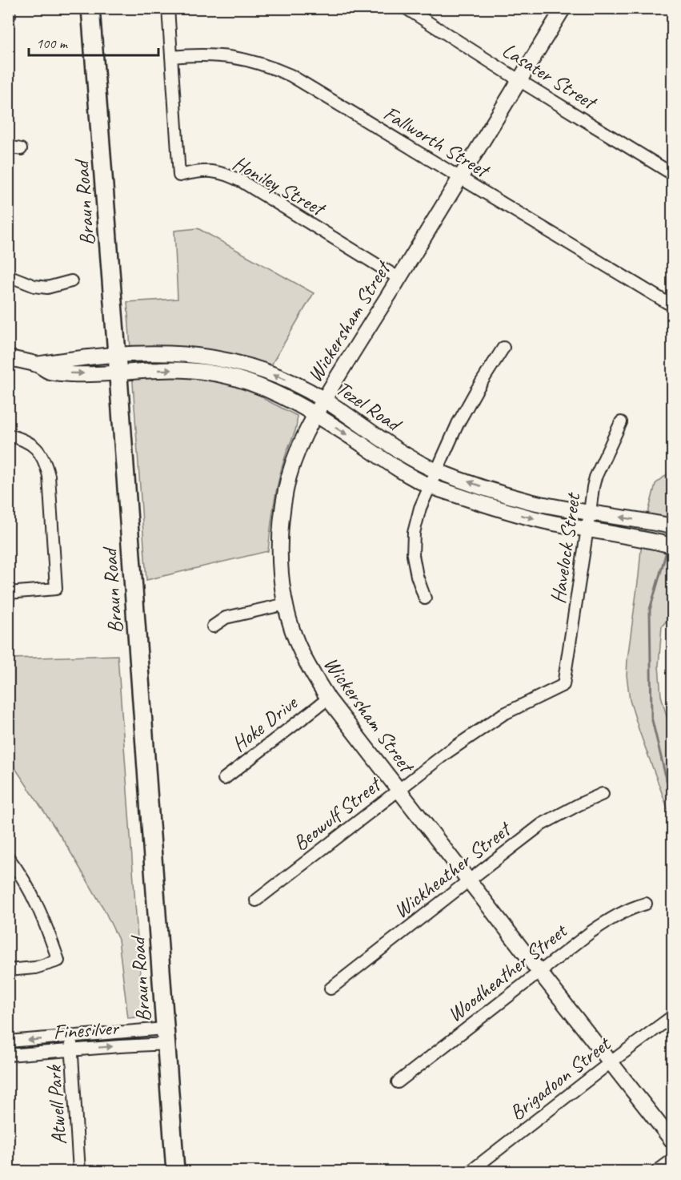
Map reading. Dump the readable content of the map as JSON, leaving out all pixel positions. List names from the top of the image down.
{
  "streets": {
    "main road": ["Braun Road", "Wickersham Street", "Tezel Road"],
    "street": [
      "Lasater Street",
      "Fallworth Street",
      "Honiley Street",
      "Havelock Street",
      "Hoke Drive",
      "Beowulf Street",
      "Wickheather Street",
      "Woodheather Street",
      "Finesilver",
      "Brigadoon Street",
      "Atwell Park"
    ]
  },
  "crossings": [
    ["Lasater Street", "Wickersham Street"],
    ["Fallworth Street", "Honiley Street"],
    ["Fallworth Street", "Wickersham Street"],
    ["Honiley Street", "Wickersham Street"],
    ["Braun Road", "Tezel Road"],
    ["Braun Road", "Finesilver"],
    ["Wickersham Street", "Tezel Road"],
    ["Wickersham Street", "Hoke Drive"],
    ["Wickersham Street", "Beowulf Street"],
    ["Wickersham Street", "Wickheather Street"],
    ["Wickersham Street", "Woodheather Street"],
    ["Wickersham Street", "Brigadoon Street"],
    ["Tezel Road", "Havelock Street"],
    ["Havelock Street", "Beowulf Street"],
    ["Finesilver", "Atwell Park"]
  ],
  "scale_bar": "100 m"
}
